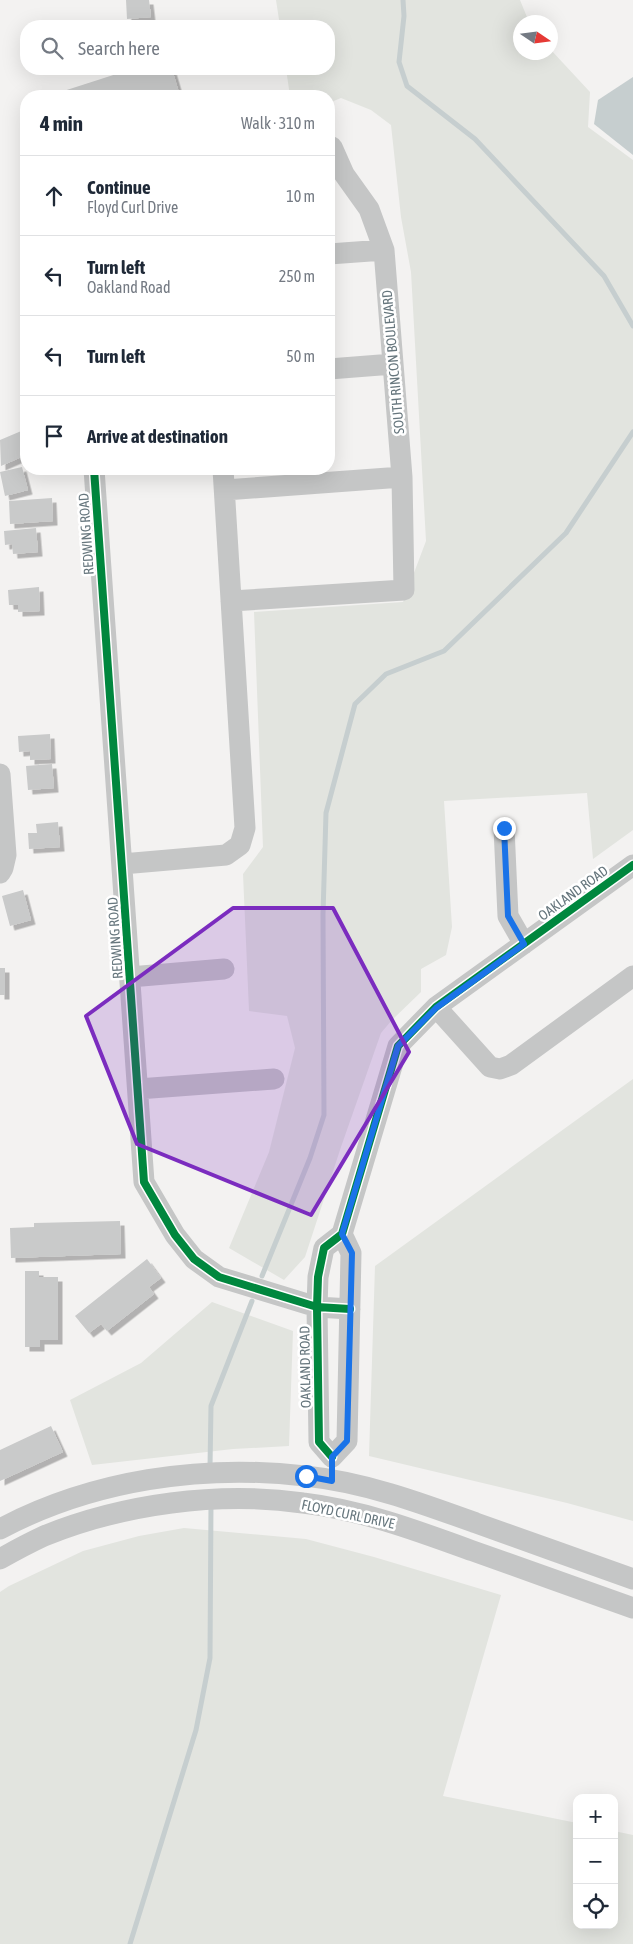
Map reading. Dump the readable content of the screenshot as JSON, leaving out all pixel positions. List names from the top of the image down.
{
  "streets": {
    "street": [
      "SOUTH RINCON BOULEVARD",
      "REDWING ROAD",
      "OAKLAND ROAD",
      "FLOYD CURL DRIVE"
    ]
  },
  "crossings": [
    ["REDWING ROAD", "OAKLAND ROAD"]
  ],
  "north": "right",
  "page": {
    "search": "Search here",
    "heading": ["4 min", "Walk · 310 m"],
    "list": [
      ["Continue", "Floyd Curl Drive", "10 m"],
      ["Turn left", "Oakland Road", "250 m"],
      ["Turn left", "50 m"],
      "Arrive at destination"
    ],
    "map_buttons": ["+", "−"]
  }
}
